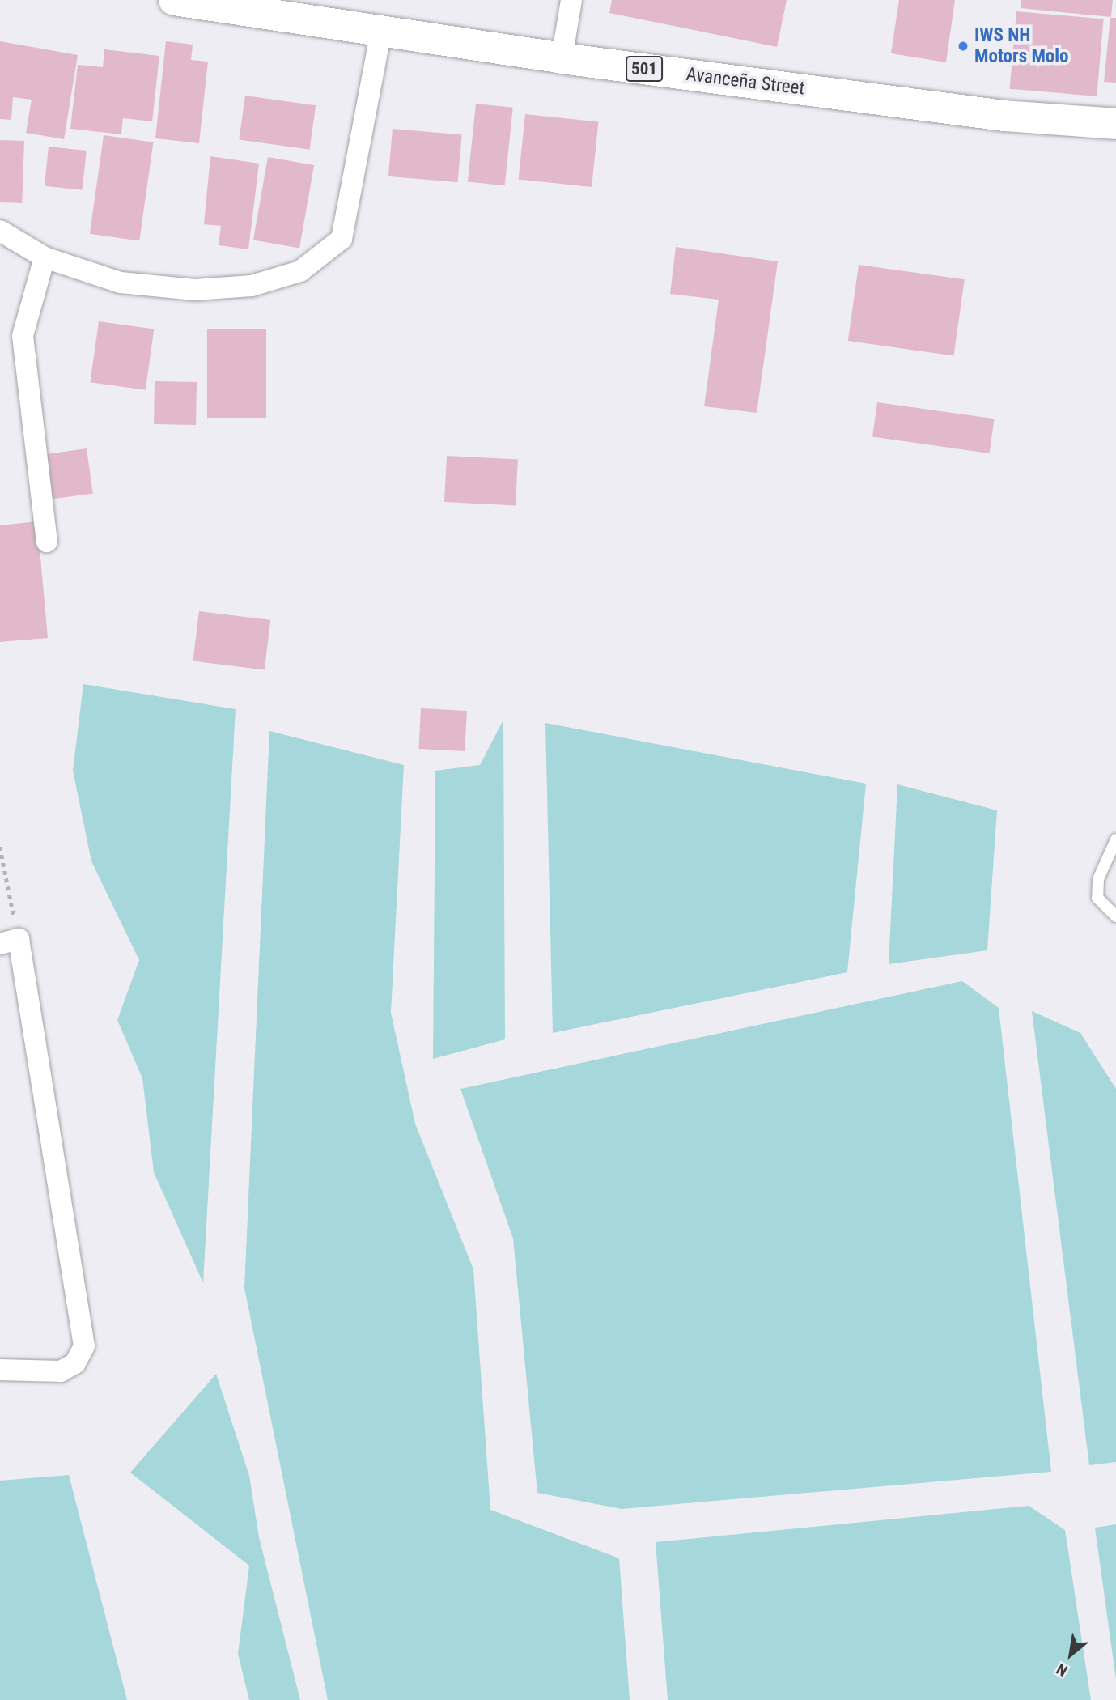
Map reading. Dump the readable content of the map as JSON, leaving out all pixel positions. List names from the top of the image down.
{
  "streets": {
    "main road": ["501", "Avanceña Street"]
  },
  "places": ["IWS NH Motors Molo"],
  "north": "bottom left"
}
